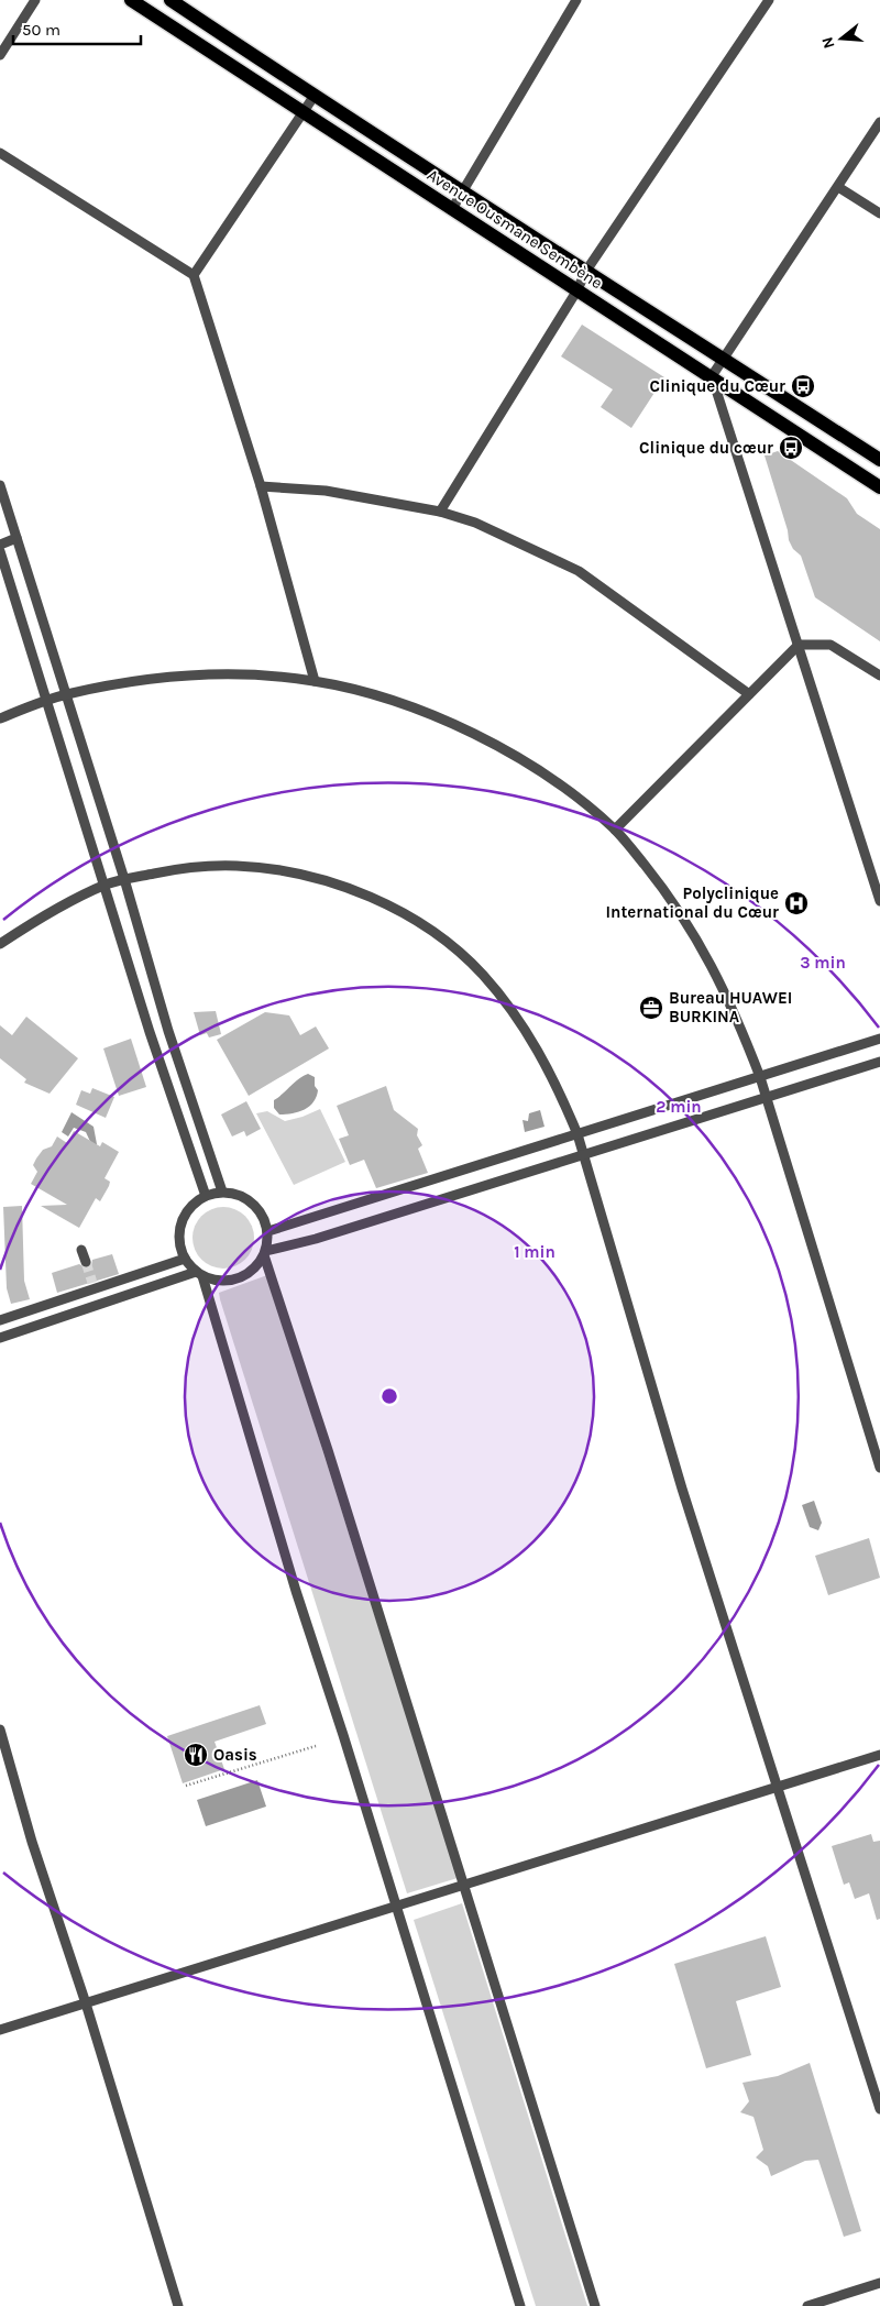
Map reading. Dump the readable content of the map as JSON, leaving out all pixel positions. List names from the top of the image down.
{
  "streets": {
    "main road": ["Avenue Ousmane Sembène"]
  },
  "places": {
    "bus stop": ["Clinique du Cœur", "Clinique du cœur"],
    "hospital": ["Polyclinique International du Cœur"],
    "office": ["Bureau HUAWEI BURKINA"],
    "restaurant": ["Oasis"]
  },
  "scale_bar": "50 m",
  "north": "left",
  "rings": ["3 min", "2 min", "1 min"]
}
